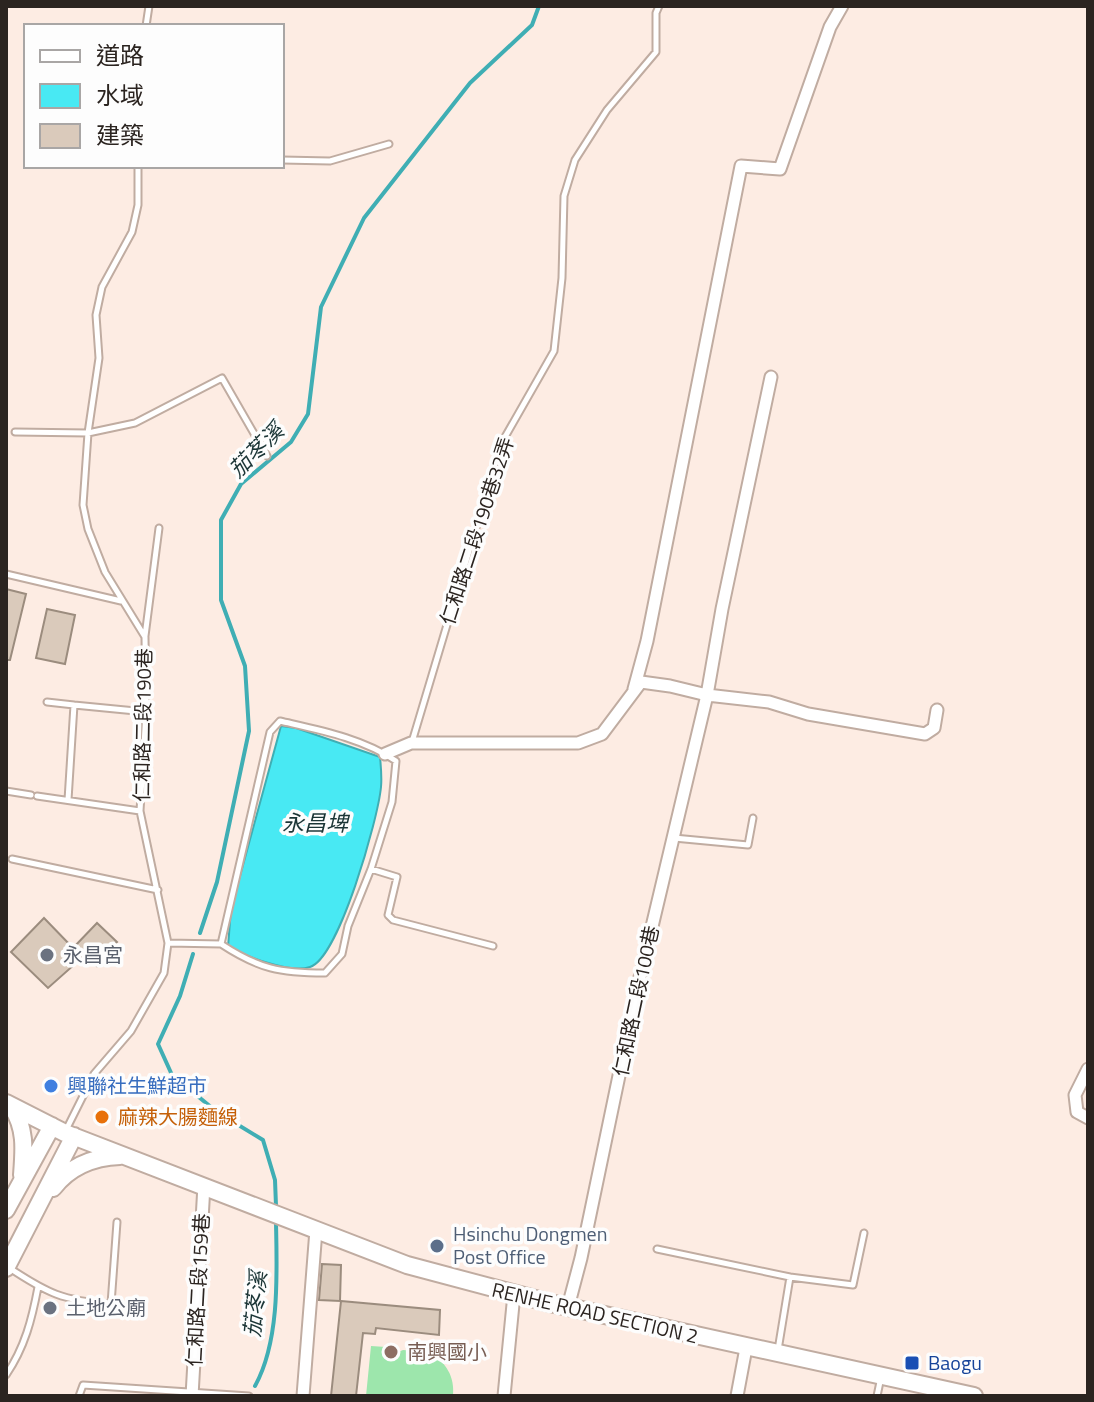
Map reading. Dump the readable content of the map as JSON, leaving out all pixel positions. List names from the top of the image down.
{
  "streets": {
    "main road": ["RENHE ROAD SECTION 2"],
    "street": ["仁和路二段100巷", "仁和路二段159巷"],
    "lane": ["仁和路二段190巷32弄", "仁和路二段190巷"]
  },
  "crossings": [
    ["仁和路二段190巷", "RENHE ROAD SECTION 2"],
    ["仁和路二段100巷", "RENHE ROAD SECTION 2"],
    ["仁和路二段159巷", "RENHE ROAD SECTION 2"]
  ],
  "water": ["茄苳溪", "永昌埤"],
  "places": {
    "other": [
      "永昌宮",
      "興聯社生鮮超市",
      "麻辣大腸麵線",
      "Hsinchu Dongmen Post Office",
      "土地公廟",
      "南興國小"
    ],
    "transit": ["Baogu"]
  },
  "legend": ["道路", "水域", "建築"]
}
